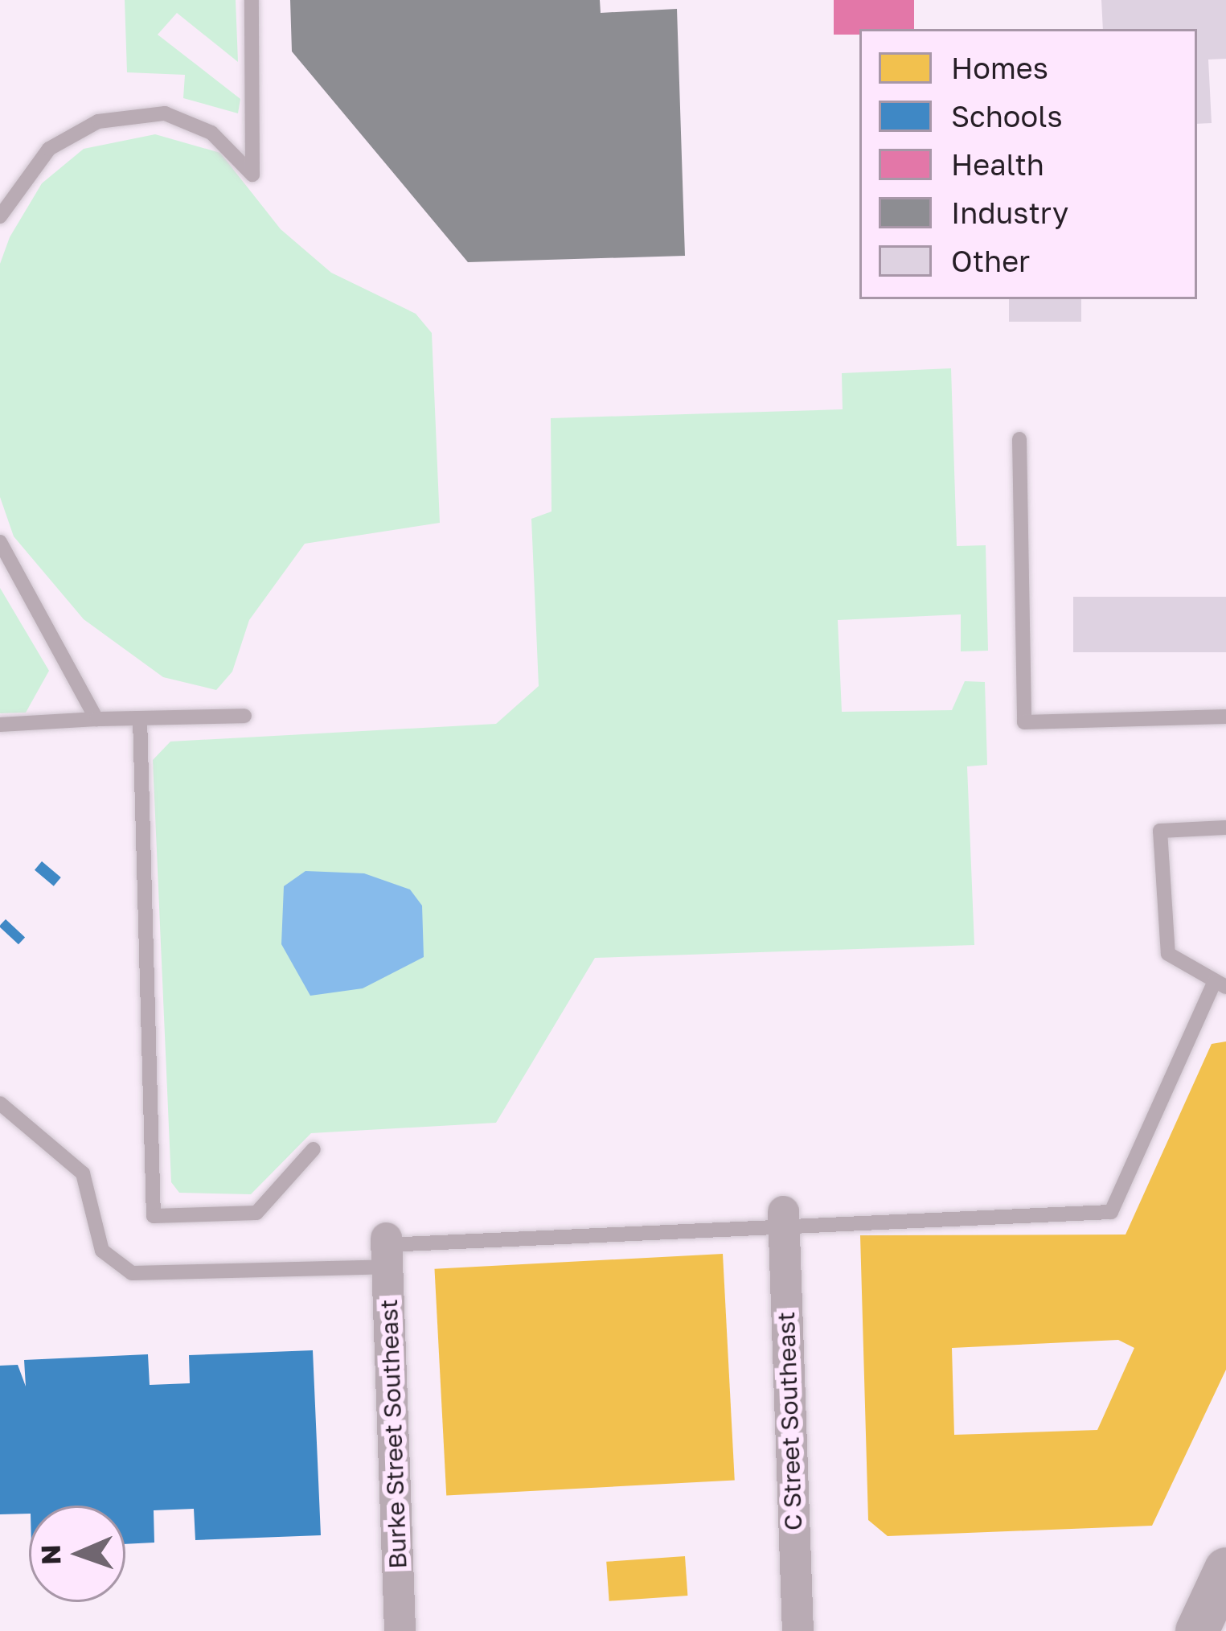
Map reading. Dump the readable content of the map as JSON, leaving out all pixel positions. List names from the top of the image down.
{
  "streets": {
    "street": ["C Street Southeast", "Burke Street Southeast"]
  },
  "legend": [
    "Homes",
    "Schools",
    "Health",
    "Industry",
    "Other"
  ],
  "north": "left"
}
